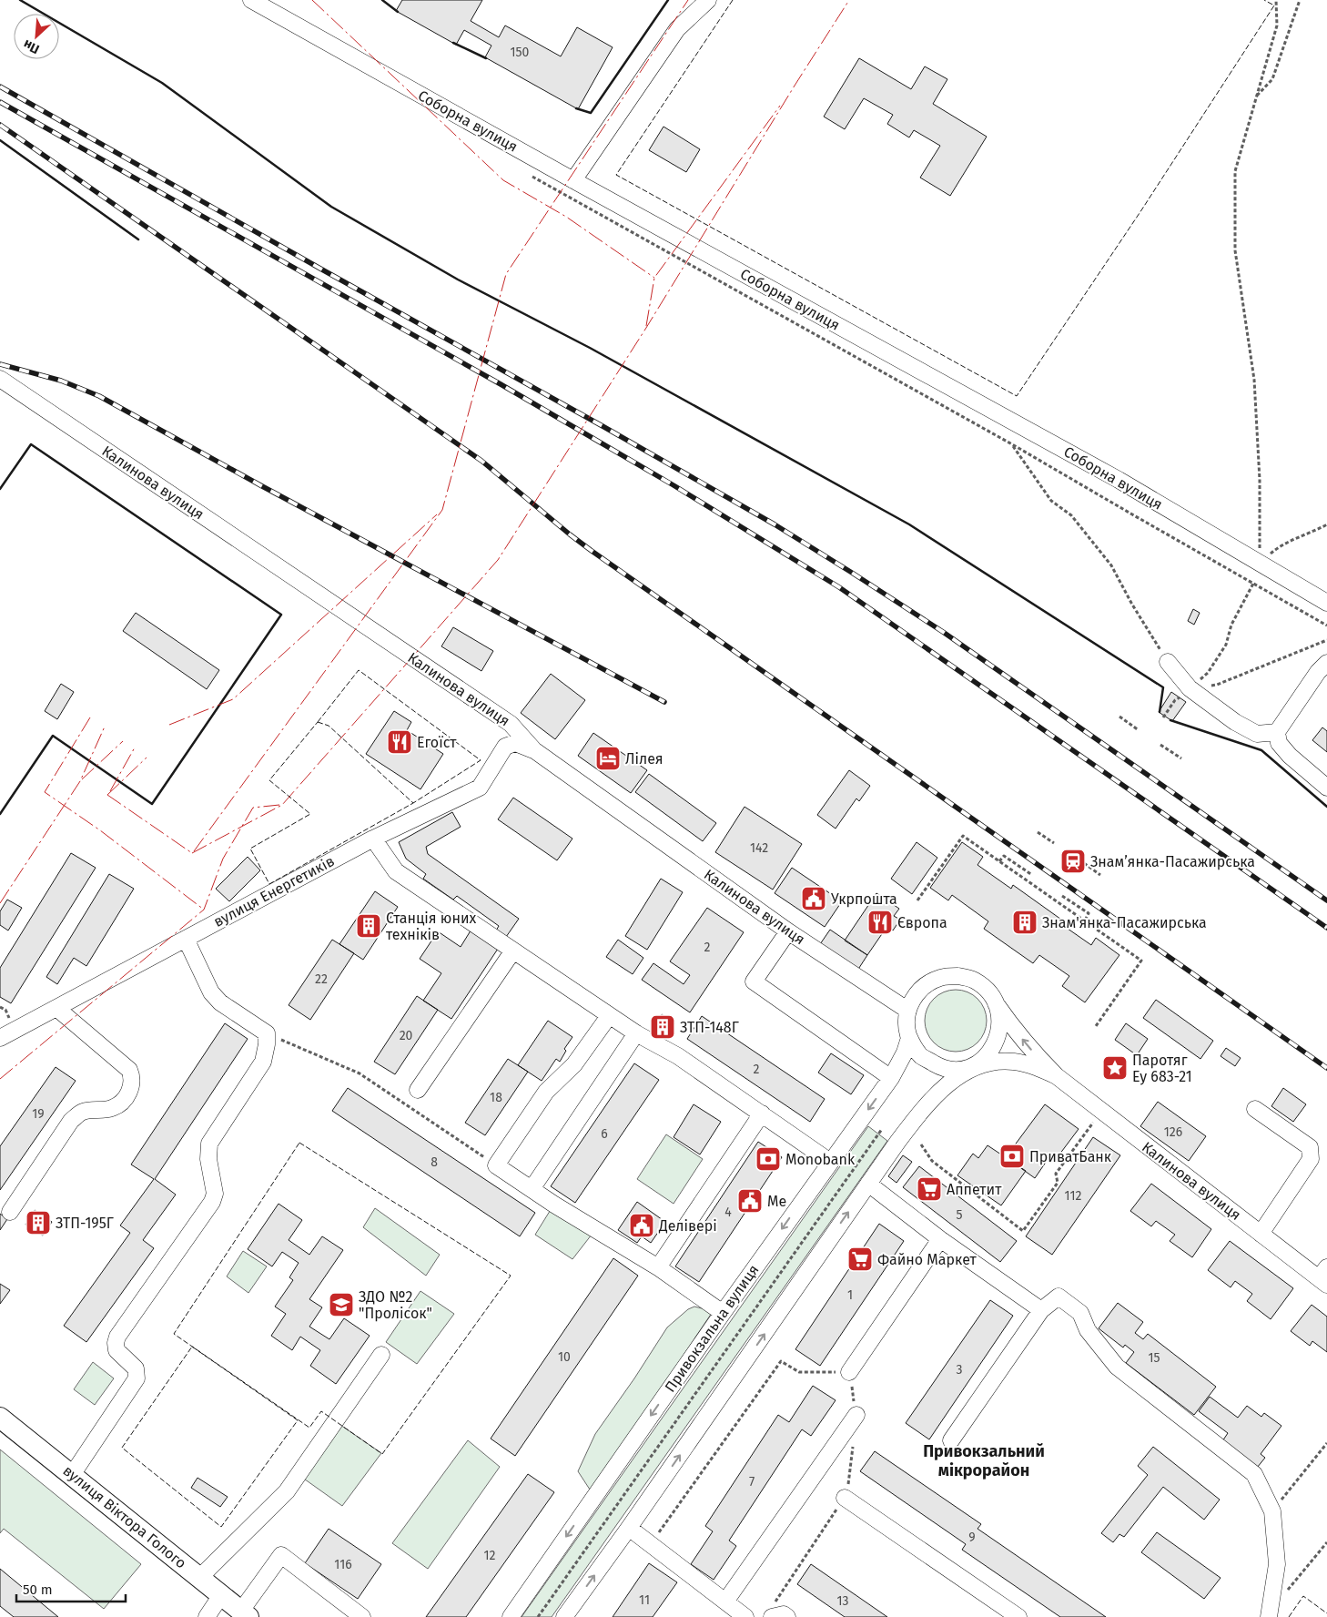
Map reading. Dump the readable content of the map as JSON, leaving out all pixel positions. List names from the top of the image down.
{
  "streets": {
    "main road": ["вулиця Віктора Голого"],
    "street": [
      "Соборна вулиця",
      "Калинова вулиця",
      "вулиця Енергетиків",
      "Привокзальна вулиця"
    ]
  },
  "crossings": [
    ["Калинова вулиця", "вулиця Енергетиків"],
    ["Калинова вулиця", "Привокзальна вулиця"]
  ],
  "districts": ["Привокзальний мікрорайон"],
  "places": {
    "restaurant": ["Егоїст", "Європа"],
    "hotel": ["Лілея"],
    "station": ["Знам’янка-Пасажирська"],
    "public building": ["Укрпошта", "Me", "Делівері"],
    "building": [
      "Знам'янка-Пасажирська",
      "Станція юних техніків",
      "ЗТП-148Г",
      "ЗТП-195Г"
    ],
    "place": ["Паротяг Еу 683-21"],
    "bank": ["ПриватБанк", "Monobank"],
    "supermarket": ["Аппетит", "Файно Маркет"],
    "school or university": ["ЗДО №2 \"Пролісок\""]
  },
  "house_numbers": [
    "150",
    "142",
    "2",
    "22",
    "20",
    "2",
    "18",
    "19",
    "126",
    "6",
    "8",
    "112",
    "4",
    "5",
    "1",
    "10",
    "15",
    "3",
    "7",
    "9",
    "12",
    "116",
    "11",
    "13"
  ],
  "scale_bar": "50 m",
  "north": "bottom left"
}
